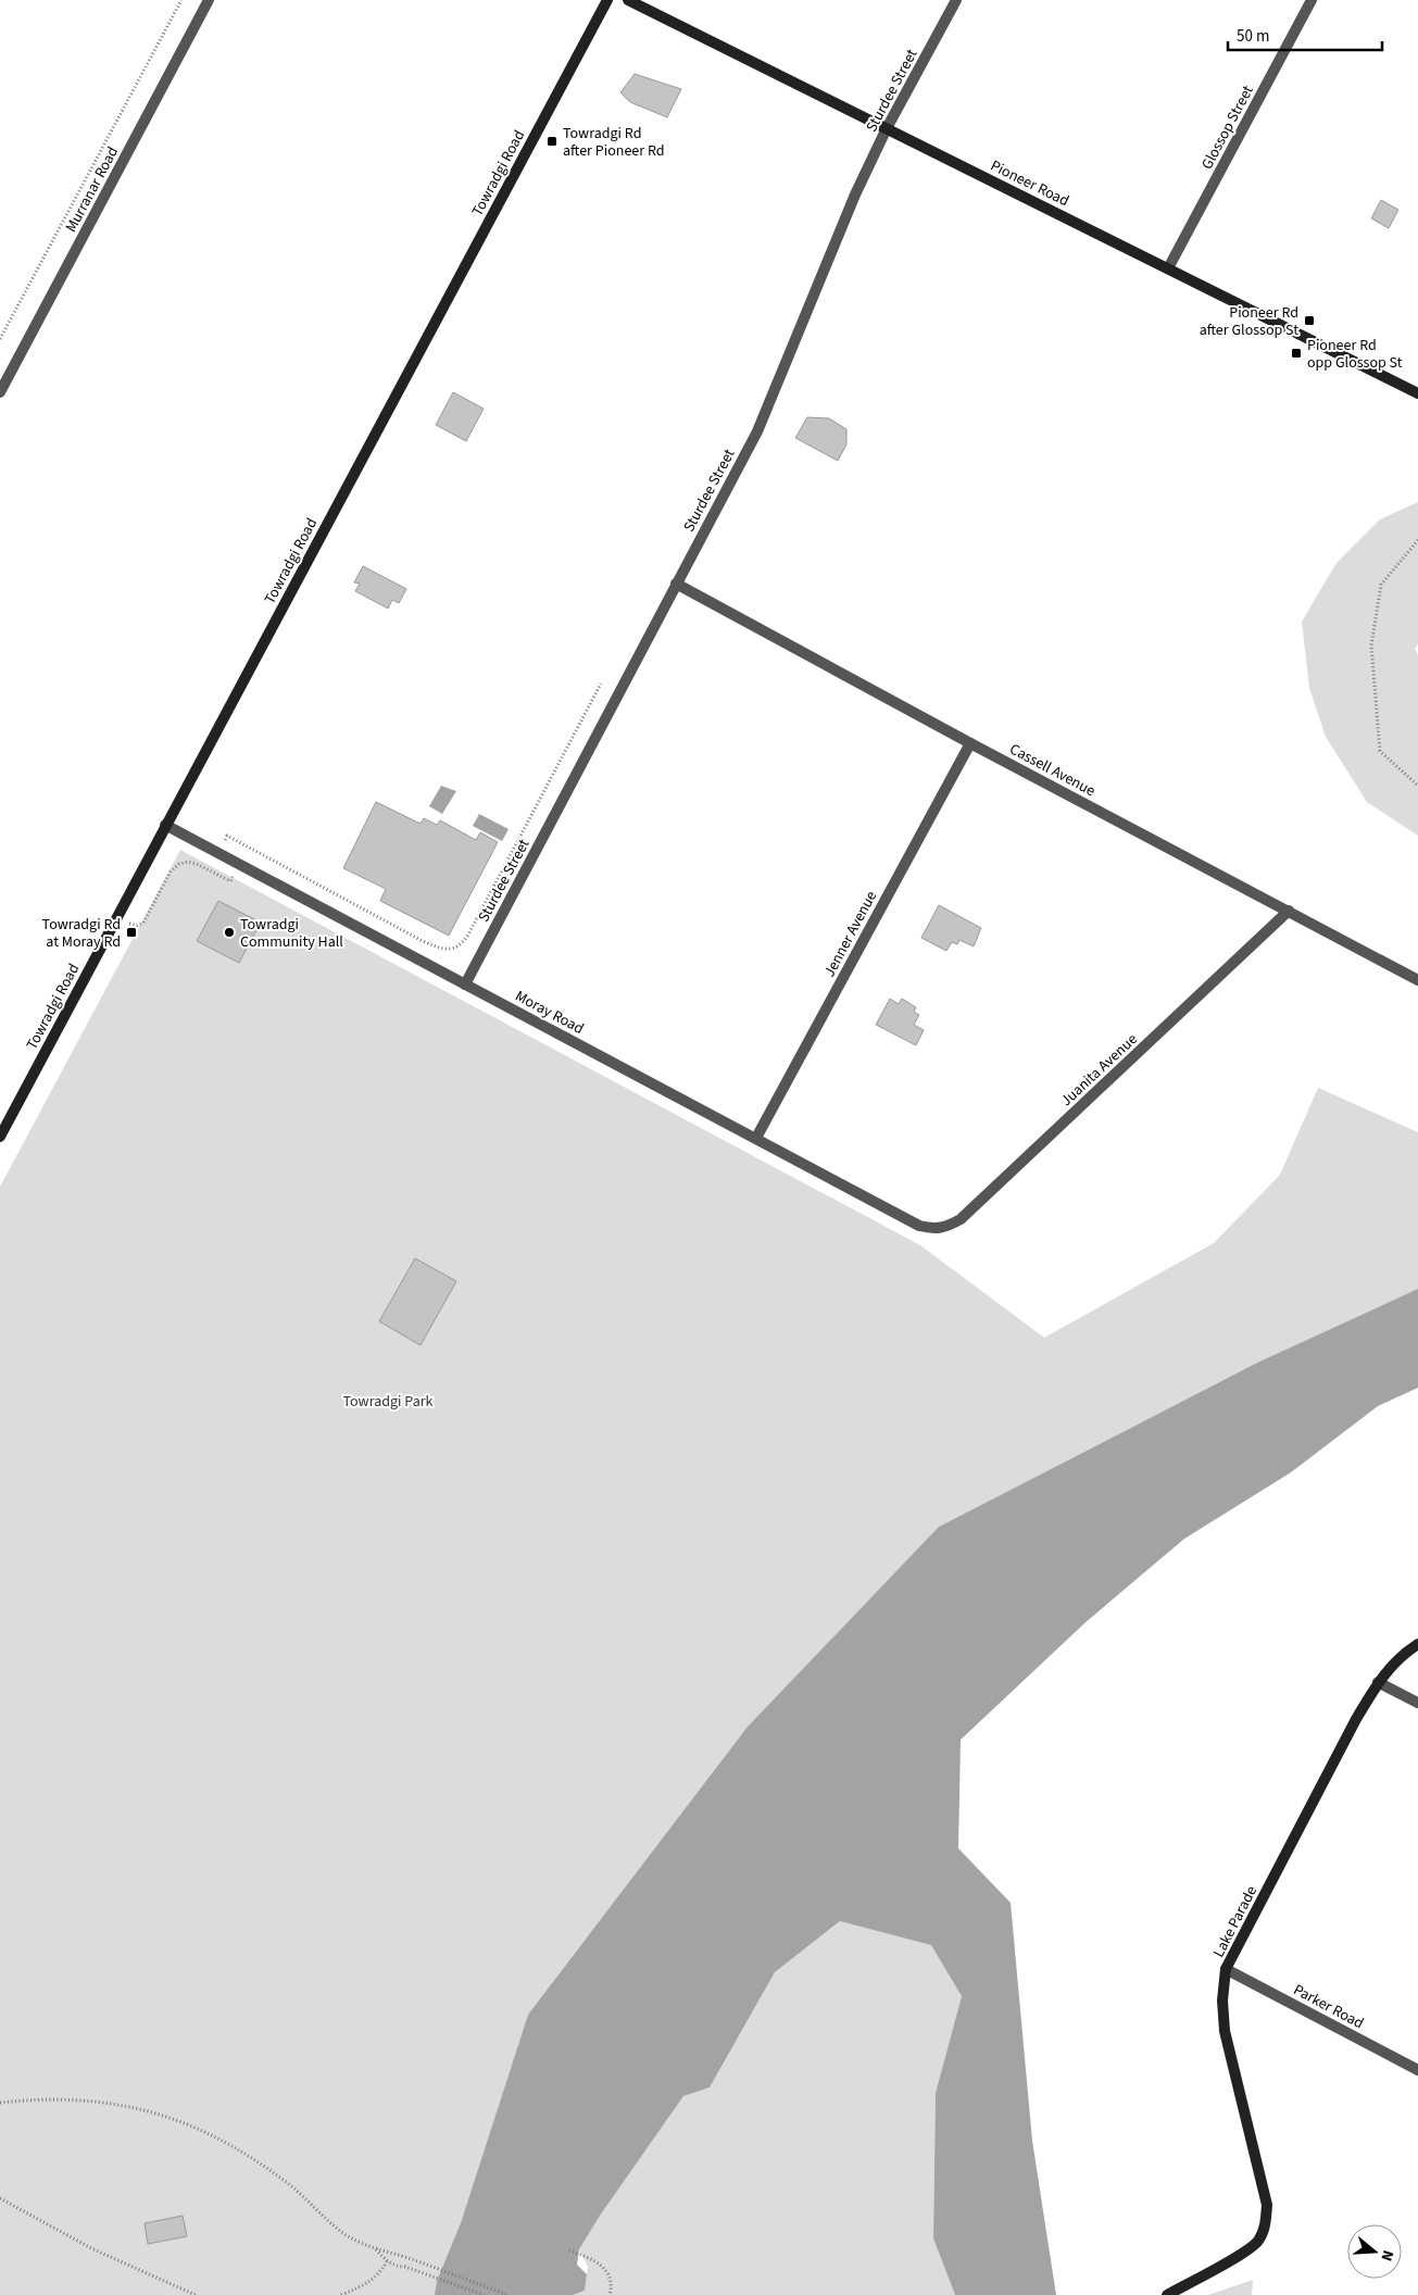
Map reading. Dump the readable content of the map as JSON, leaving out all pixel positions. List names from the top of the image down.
{
  "streets": {
    "main road": ["Towradgi Road", "Pioneer Road", "Lake Parade"],
    "street": [
      "Sturdee Street",
      "Glossop Street",
      "Murranar Road",
      "Cassell Avenue",
      "Jenner Avenue",
      "Moray Road",
      "Juanita Avenue",
      "Parker Road"
    ]
  },
  "crossings": [
    ["Sturdee Street", "Pioneer Road"],
    ["Sturdee Street", "Cassell Avenue"],
    ["Sturdee Street", "Moray Road"],
    ["Glossop Street", "Pioneer Road"],
    ["Towradgi Road", "Moray Road"],
    ["Cassell Avenue", "Jenner Avenue"],
    ["Cassell Avenue", "Juanita Avenue"],
    ["Jenner Avenue", "Moray Road"],
    ["Moray Road", "Juanita Avenue"],
    ["Lake Parade", "Parker Road"]
  ],
  "parks": ["Towradgi Park"],
  "places": {
    "transit": [
      "Towradgi Rd after Pioneer Rd",
      "Pioneer Rd after Glossop St",
      "Pioneer Rd opp Glossop St",
      "Towradgi Rd at Moray Rd"
    ],
    "other": ["Towradgi Community Hall"]
  },
  "scale_bar": "50 m",
  "north": "right"
}
